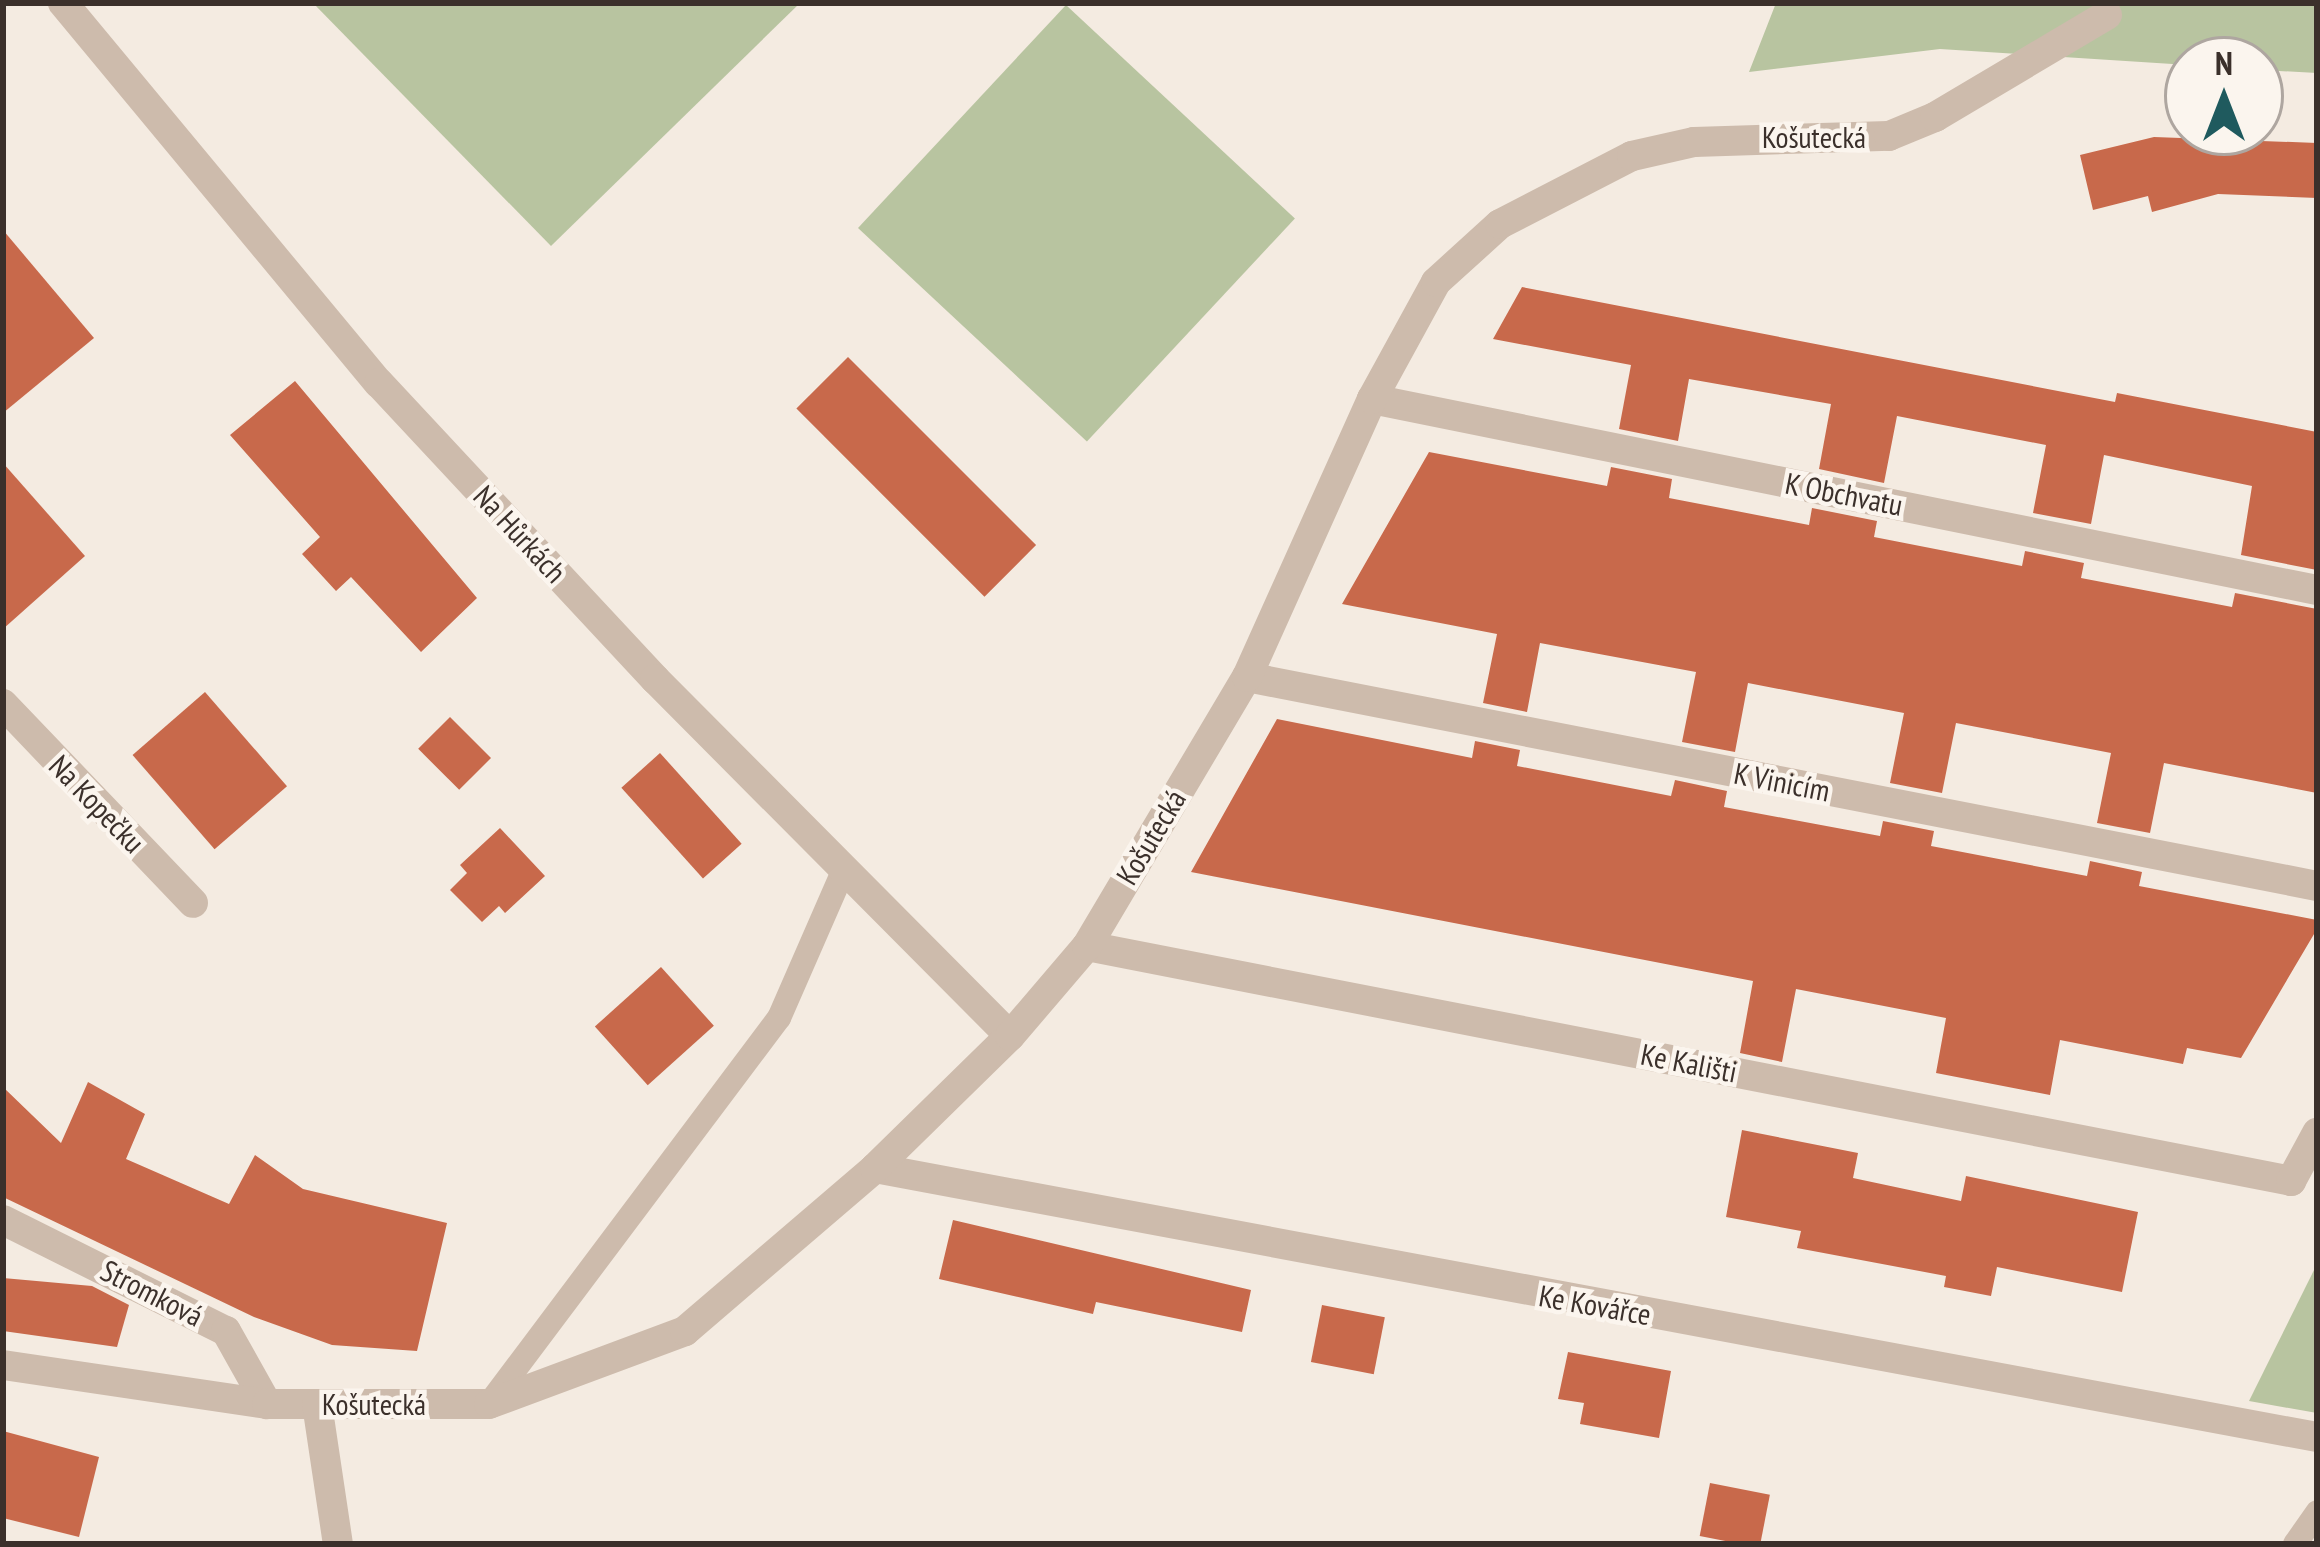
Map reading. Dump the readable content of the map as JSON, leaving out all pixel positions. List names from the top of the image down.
{
  "streets": {
    "street": [
      "Košutecká",
      "K Obchvatu",
      "Na Hůrkách",
      "K Vinicím",
      "Na Kopečku",
      "Ke Kališti",
      "Stromková",
      "Ke Kovářce"
    ]
  },
  "crossings": [
    ["Košutecká", "K Obchvatu"],
    ["Košutecká", "Na Hůrkách"],
    ["Košutecká", "K Vinicím"],
    ["Košutecká", "Ke Kališti"],
    ["Košutecká", "Stromková"],
    ["Košutecká", "Ke Kovářce"]
  ],
  "north": "top"
}
